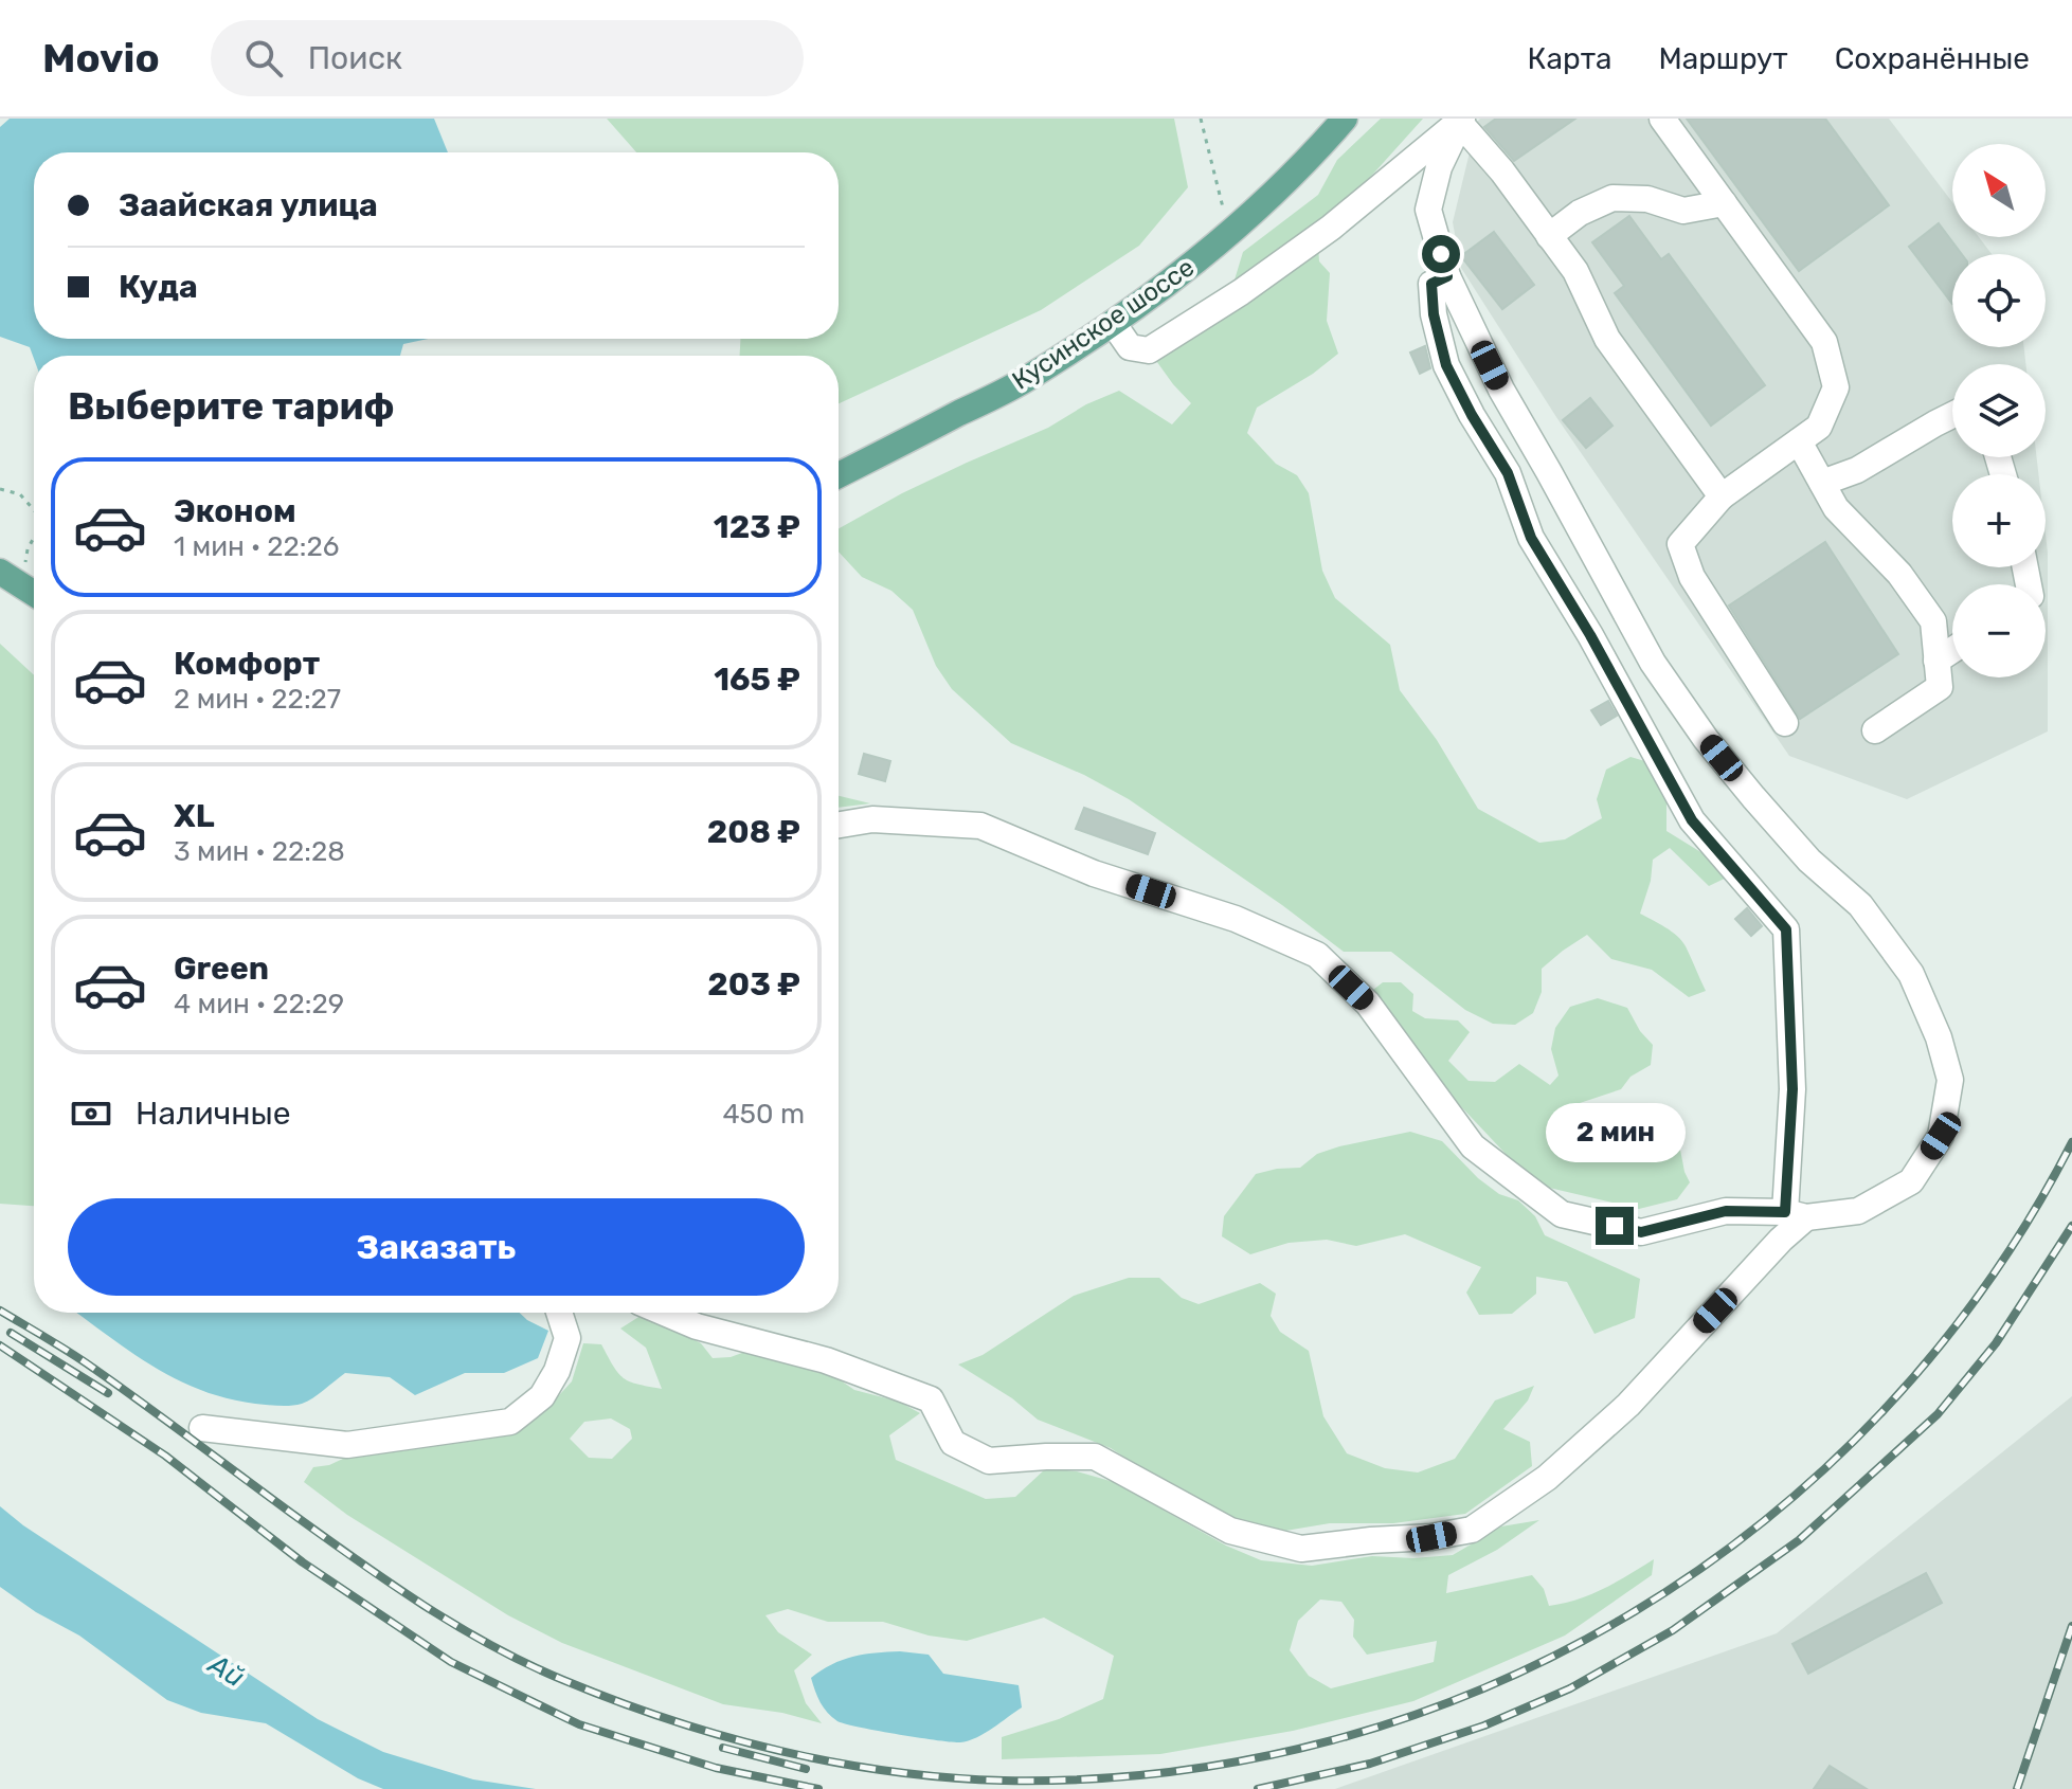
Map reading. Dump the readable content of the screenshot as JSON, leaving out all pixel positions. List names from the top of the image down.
{
  "streets": {
    "main road": ["Кусинское шоссе"]
  },
  "water": ["Ай"],
  "north": "top left",
  "page": {
    "header": "Movio",
    "search": "Поиск",
    "nav": ["Карта", "Маршрут", "Сохранённые"],
    "map_buttons": ["+", "−"],
    "banner": ["Заайская улица", "Куда"],
    "heading": "Выберите тариф",
    "list": [
      {
        "name": "Эконом",
        "note": "1 мин · 22:26",
        "value": "123 ₽"
      },
      {
        "name": "Комфорт",
        "note": "2 мин · 22:27",
        "value": "165 ₽"
      },
      {
        "name": "XL",
        "note": "3 мин · 22:28",
        "value": "208 ₽"
      },
      {
        "name": "Green",
        "note": "4 мин · 22:29",
        "value": "203 ₽"
      }
    ],
    "pay": ["Наличные", "450 m"],
    "bubble": "2 мин",
    "buttons": "Заказать"
  }
}
